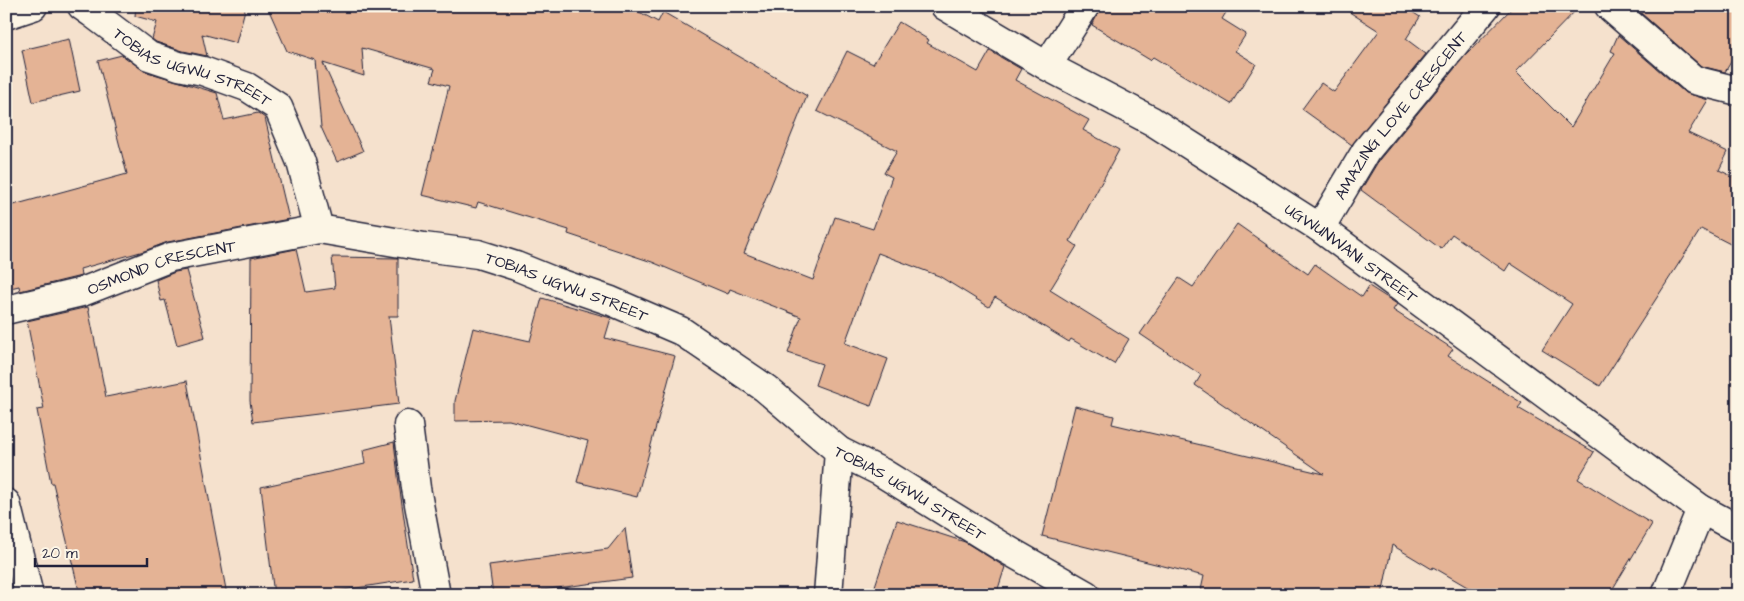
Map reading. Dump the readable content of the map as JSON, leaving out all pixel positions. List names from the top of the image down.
{
  "streets": {
    "street": [
      "TOBIAS UGWU STREET",
      "AMAZING LOVE CRESCENT",
      "UGWUNWANI STREET",
      "OSMOND CRESCENT"
    ]
  },
  "crossings": [
    ["TOBIAS UGWU STREET", "OSMOND CRESCENT"],
    ["AMAZING LOVE CRESCENT", "UGWUNWANI STREET"]
  ],
  "scale_bar": "20 m"
}
